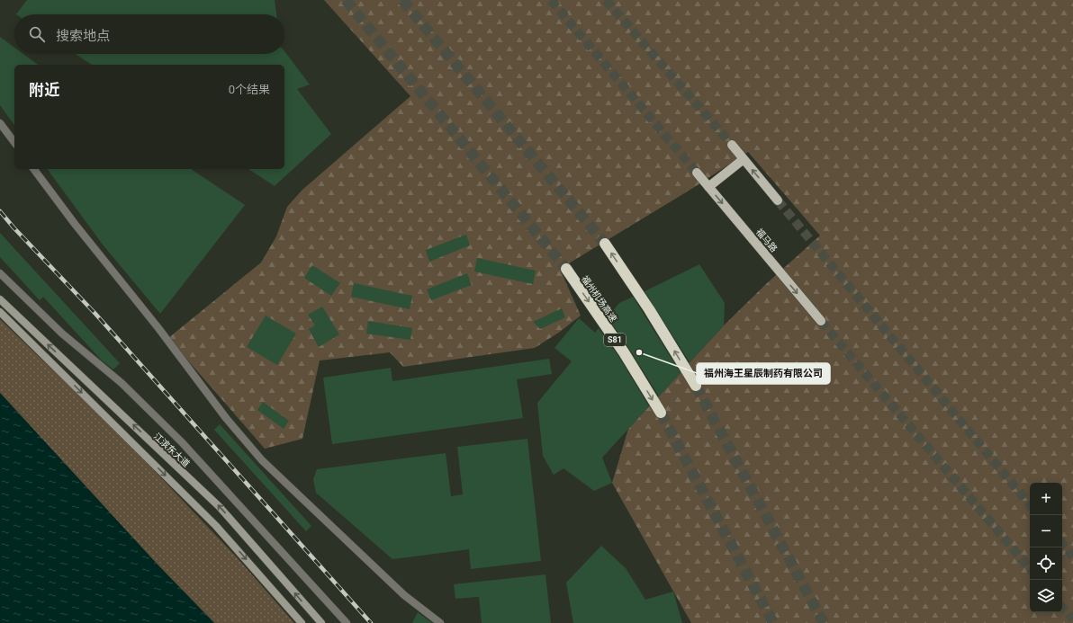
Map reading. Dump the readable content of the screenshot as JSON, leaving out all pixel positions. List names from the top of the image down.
{
  "streets": {
    "highway": ["福州机场高速", "S81"],
    "main road": ["福马路", "江滨东大道"]
  },
  "places": ["福州海王星辰制药有限公司"],
  "page": {
    "search": "搜索地点",
    "heading": ["附近", "0个结果"],
    "map_buttons": ["+", "−"]
  }
}
